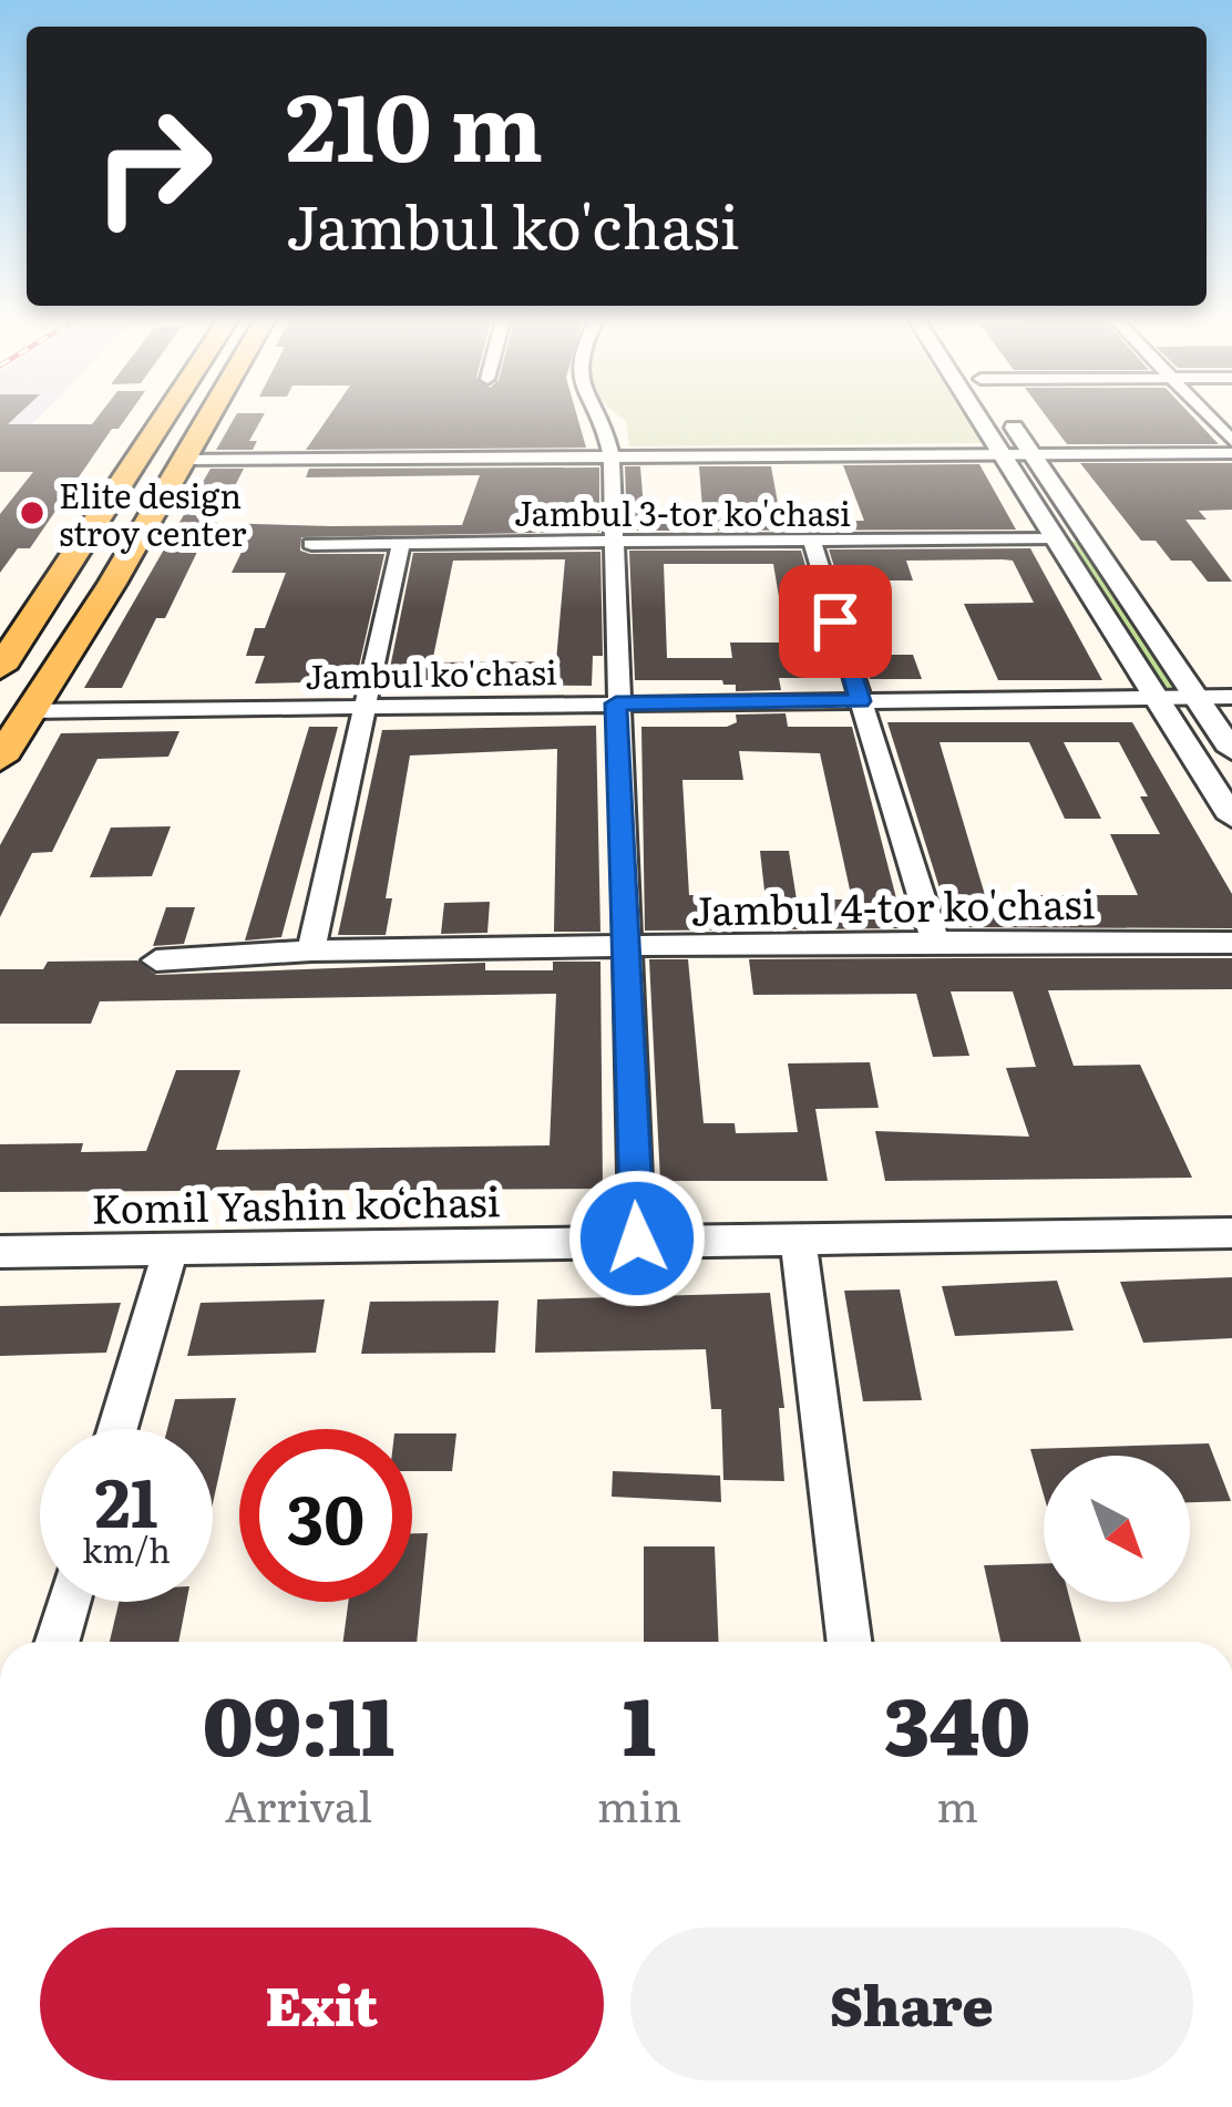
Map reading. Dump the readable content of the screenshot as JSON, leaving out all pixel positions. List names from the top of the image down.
{
  "streets": {
    "street": [
      "Jambul 3-tor ko'chasi",
      "Jambul ko'chasi",
      "Jambul 4-tor ko'chasi",
      "Komil Yashin koʻchasi"
    ]
  },
  "places": ["Elite design stroy center"],
  "north": "bottom right",
  "page": {
    "turn": ["210 m", "Jambul ko'chasi"],
    "speed": "21 km/h",
    "limit": "30",
    "eta": [
      "09:11",
      "Arrival",
      "1",
      "min",
      "340",
      "m"
    ],
    "buttons": ["Exit", "Share"]
  }
}
